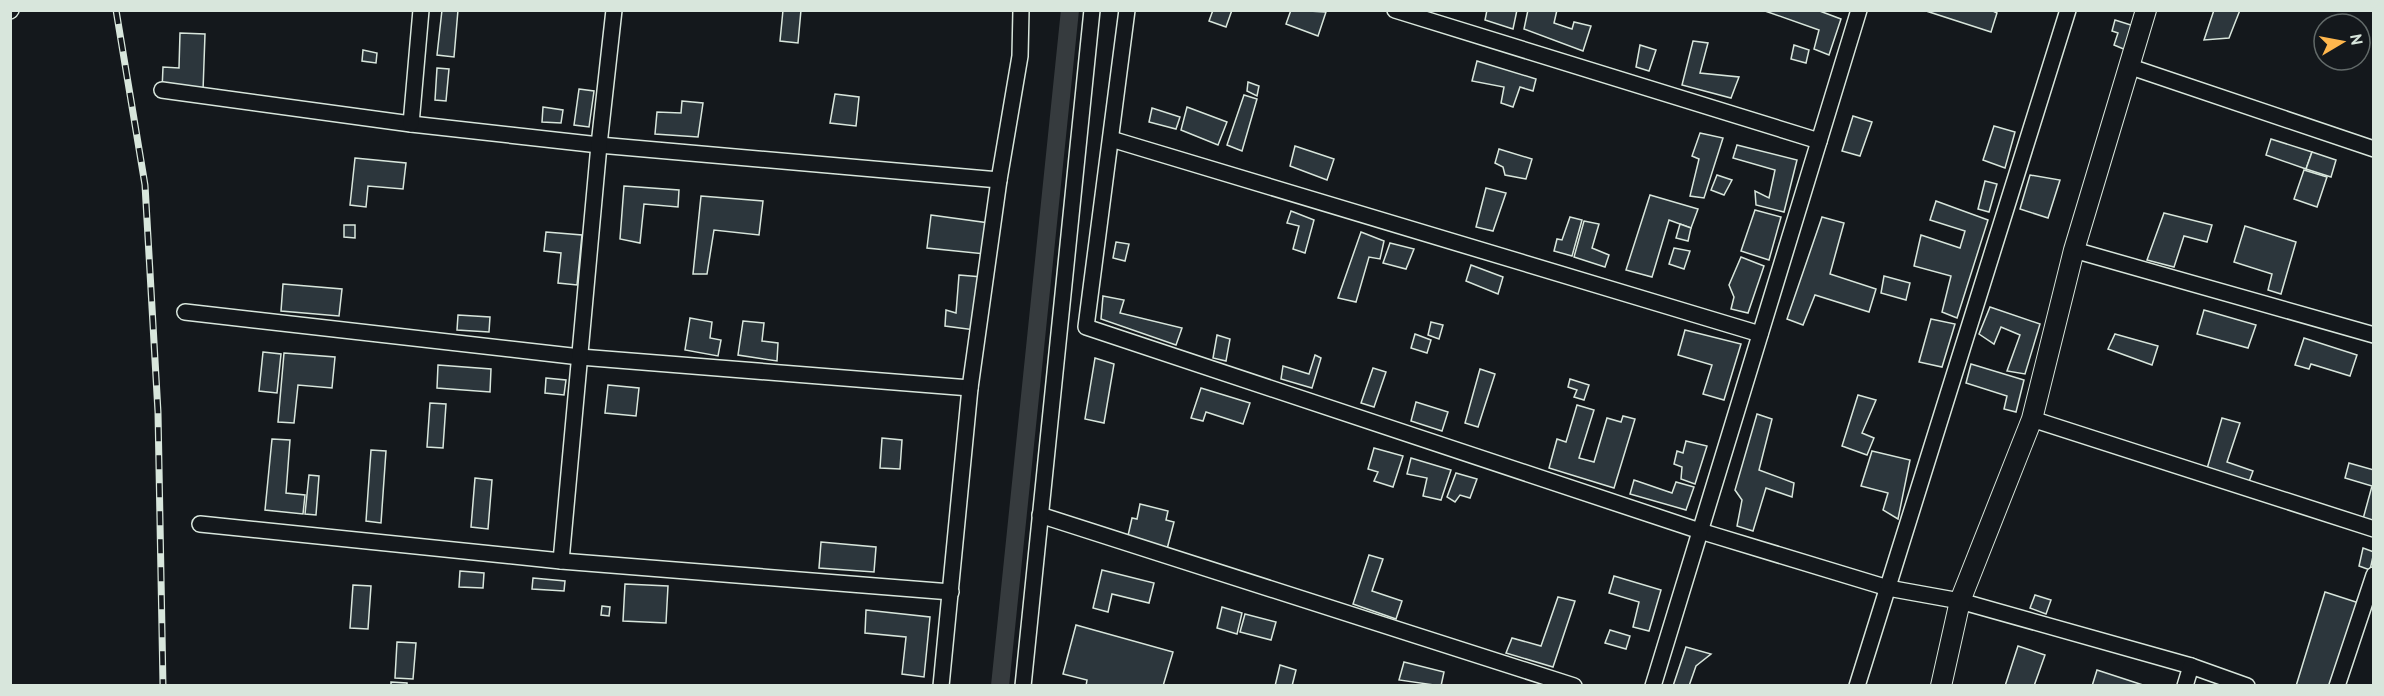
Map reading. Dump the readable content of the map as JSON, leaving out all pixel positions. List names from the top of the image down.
{
  "north": "right"
}
